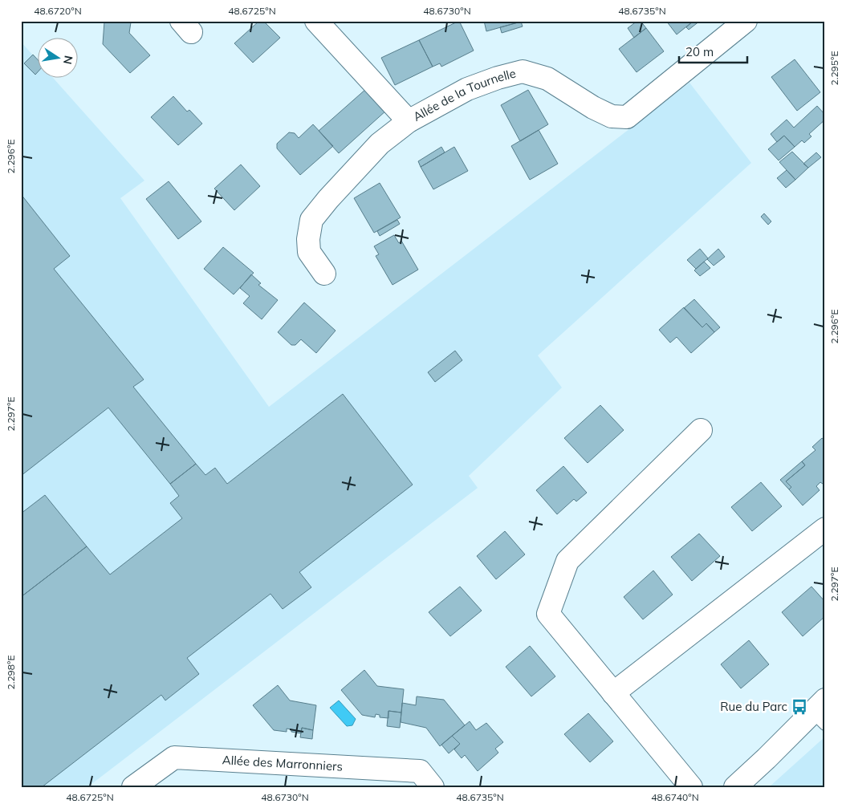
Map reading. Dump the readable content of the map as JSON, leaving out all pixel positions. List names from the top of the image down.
{
  "streets": {
    "street": ["Allée de la Tournelle", "Allée des Marronniers"]
  },
  "places": {
    "bus stop": ["Rue du Parc"]
  },
  "scale_bar": "20 m",
  "north": "right",
  "coordinates": [
    "48.6720°N",
    "48.6725°N",
    "48.6730°N",
    "48.6735°N",
    "2.295°E",
    "2.296°E",
    "2.297°E",
    "2.298°E",
    "48.6740°N"
  ]
}
